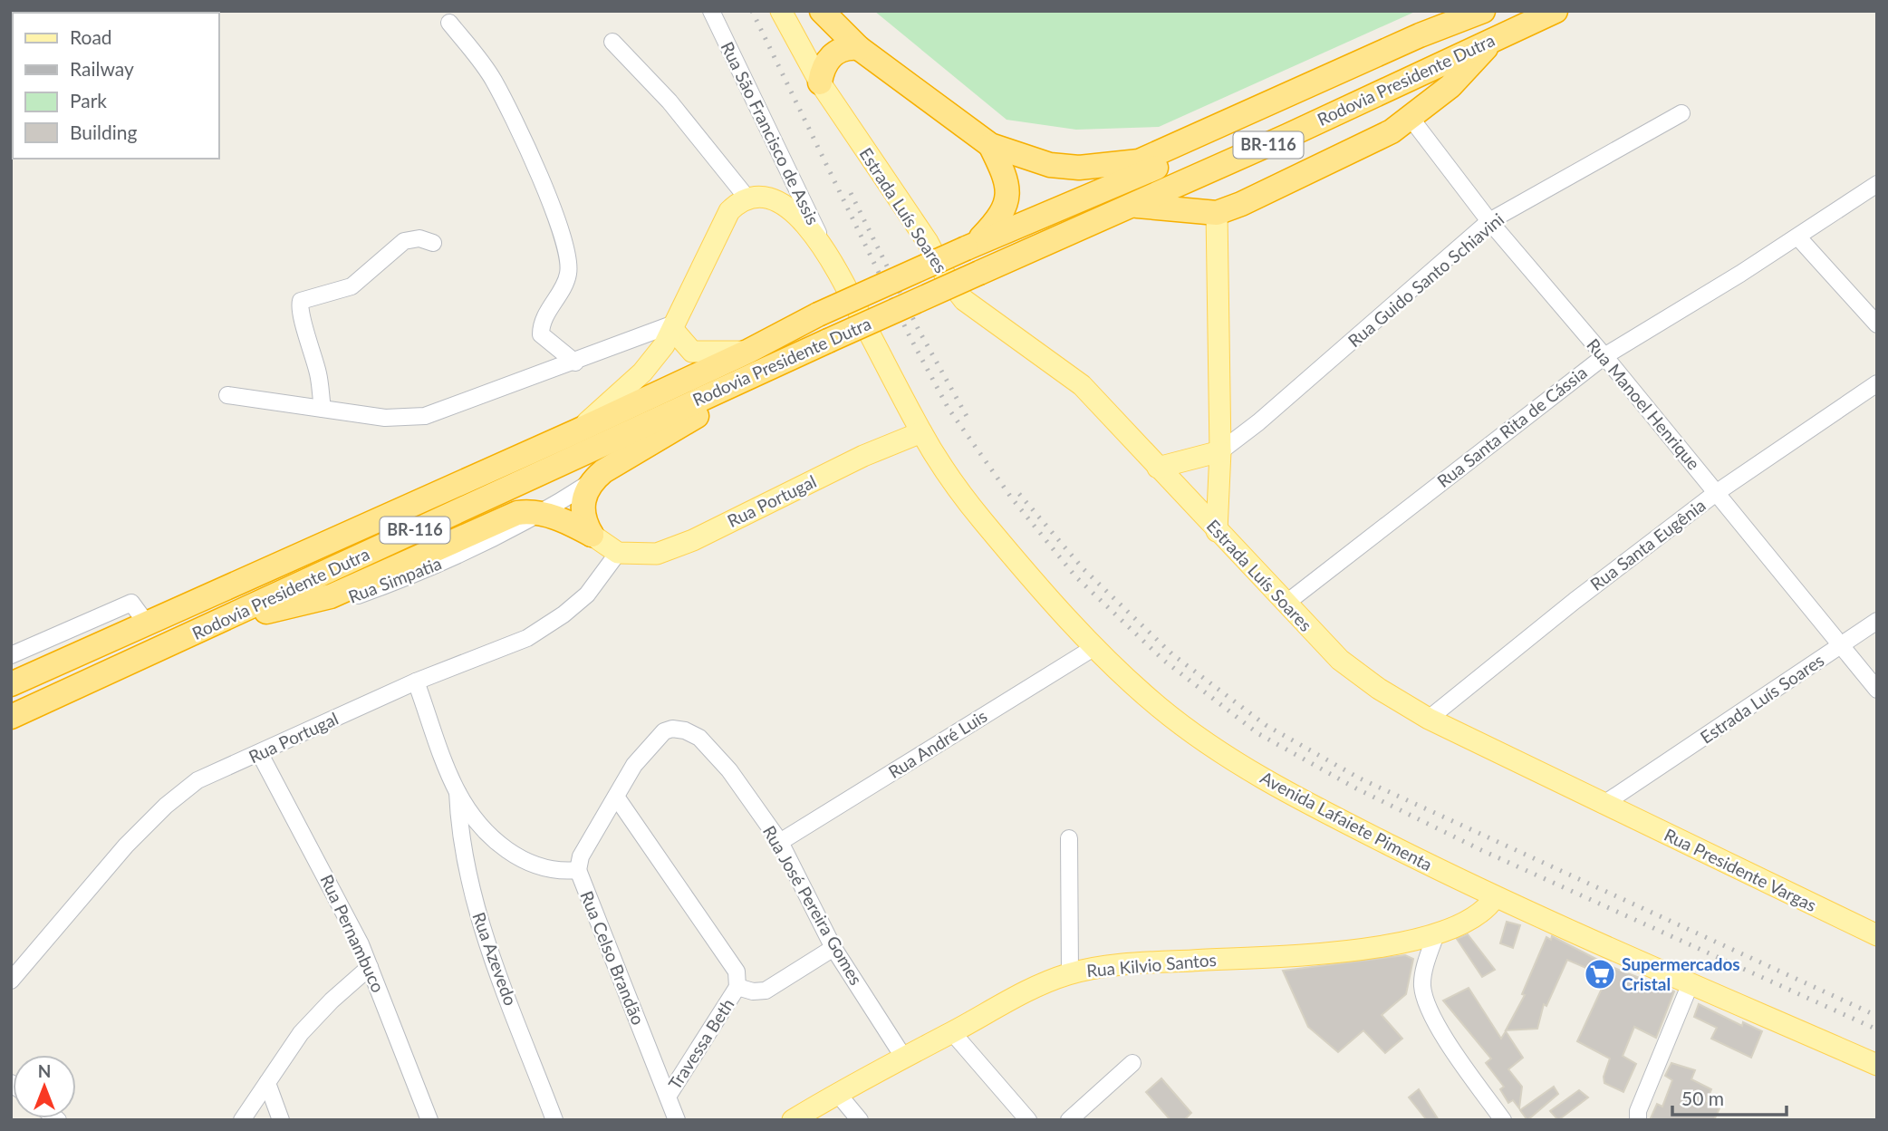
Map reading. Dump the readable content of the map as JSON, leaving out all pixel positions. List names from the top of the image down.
{
  "streets": {
    "highway": ["Rodovia Presidente Dutra", "BR-116"],
    "main road": [
      "Estrada Luís Soares",
      "Rua Portugal",
      "Avenida Lafaiete Pimenta",
      "Rua Presidente Vargas",
      "Rua Kilvio Santos"
    ],
    "street": [
      "Rua São Francisco de Assis",
      "Rua Guido Santo Schiavini",
      "Rua Manoel Henrique",
      "Rua Santa Rita de Cássia",
      "Rua Santa Eugênia",
      "Rua André Luis",
      "Rua José Pereira Gomes",
      "Rua Pernambuco",
      "Rua Celso Brandão",
      "Rua Azevedo",
      "Travessa Beth"
    ]
  },
  "crossings": [
    ["Rua São Francisco de Assis", "Avenida Lafaiete Pimenta"],
    ["Estrada Luís Soares", "Rua Manoel Henrique"],
    ["Estrada Luís Soares", "Rua Santa Rita de Cássia"],
    ["Estrada Luís Soares", "Rua Santa Eugênia"],
    ["Estrada Luís Soares", "Rua Presidente Vargas"],
    ["Rua Guido Santo Schiavini", "Rua Manoel Henrique"],
    ["Rua Manoel Henrique", "Rua Santa Rita de Cássia"],
    ["Rua Manoel Henrique", "Rua Santa Eugênia"],
    ["Rua Portugal", "Avenida Lafaiete Pimenta"],
    ["Rua Portugal", "Rua Pernambuco"],
    ["Rua Portugal", "Rua Celso Brandão"],
    ["Rua André Luis", "Avenida Lafaiete Pimenta"],
    ["Rua André Luis", "Rua José Pereira Gomes"],
    ["Avenida Lafaiete Pimenta", "Rua Kilvio Santos"],
    ["Rua José Pereira Gomes", "Rua Celso Brandão"],
    ["Rua José Pereira Gomes", "Rua Kilvio Santos"],
    ["Rua José Pereira Gomes", "Travessa Beth"],
    ["Rua Celso Brandão", "Rua Azevedo"],
    ["Rua Celso Brandão", "Travessa Beth"]
  ],
  "places": {
    "supermarket": ["Supermercados Cristal"]
  },
  "legend": [
    "Road",
    "Railway",
    "Park",
    "Building"
  ],
  "scale_bar": "50 m",
  "north": "top"
}
